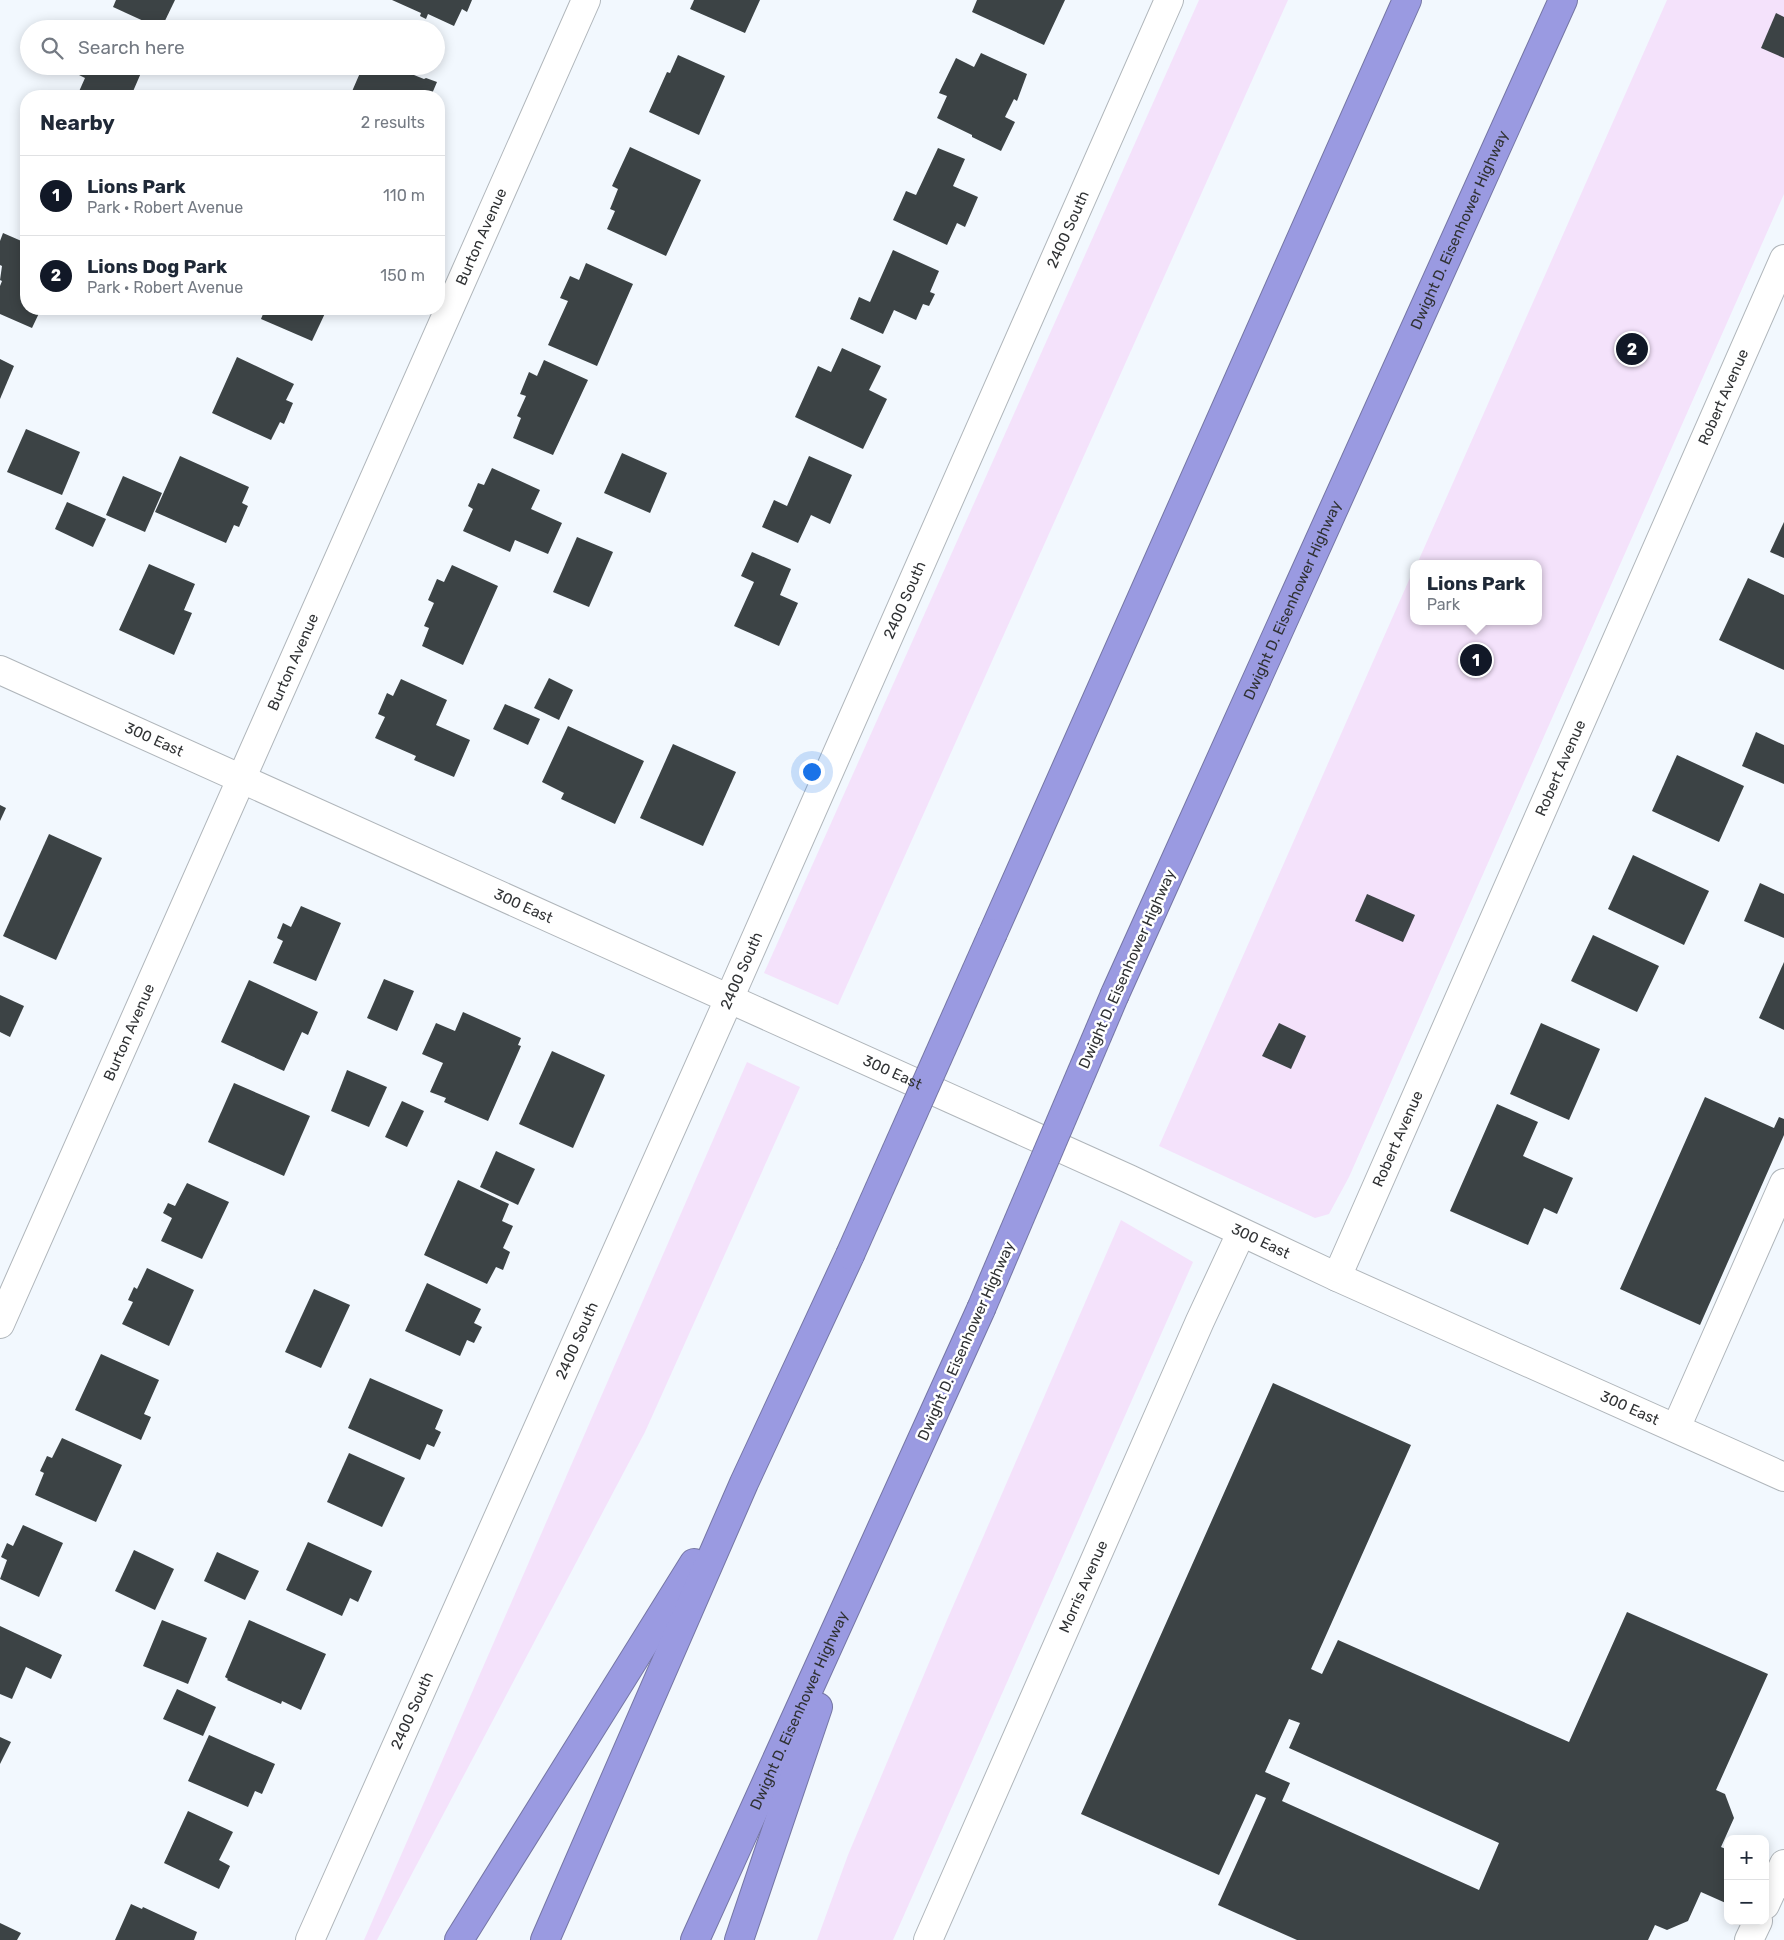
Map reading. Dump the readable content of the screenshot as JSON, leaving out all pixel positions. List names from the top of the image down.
{
  "streets": {
    "highway": ["Dwight D. Eisenhower Highway"],
    "street": [
      "2400 South",
      "Burton Avenue",
      "Robert Avenue",
      "300 East",
      "Morris Avenue"
    ]
  },
  "crossings": [
    ["2400 South", "300 East"],
    ["Burton Avenue", "300 East"],
    ["Robert Avenue", "300 East"],
    ["300 East", "Morris Avenue"]
  ],
  "page": {
    "search": "Search here",
    "heading": ["Nearby", "2 results"],
    "list": [
      {
        "mark": "1",
        "name": "Lions Park",
        "note": "Park · Robert Avenue",
        "value": "110 m"
      },
      {
        "mark": "2",
        "name": "Lions Dog Park",
        "note": "Park · Robert Avenue",
        "value": "150 m"
      }
    ],
    "pins": ["2", "1"],
    "popup": ["Lions Park", "Park"],
    "map_buttons": ["+", "−"]
  }
}
